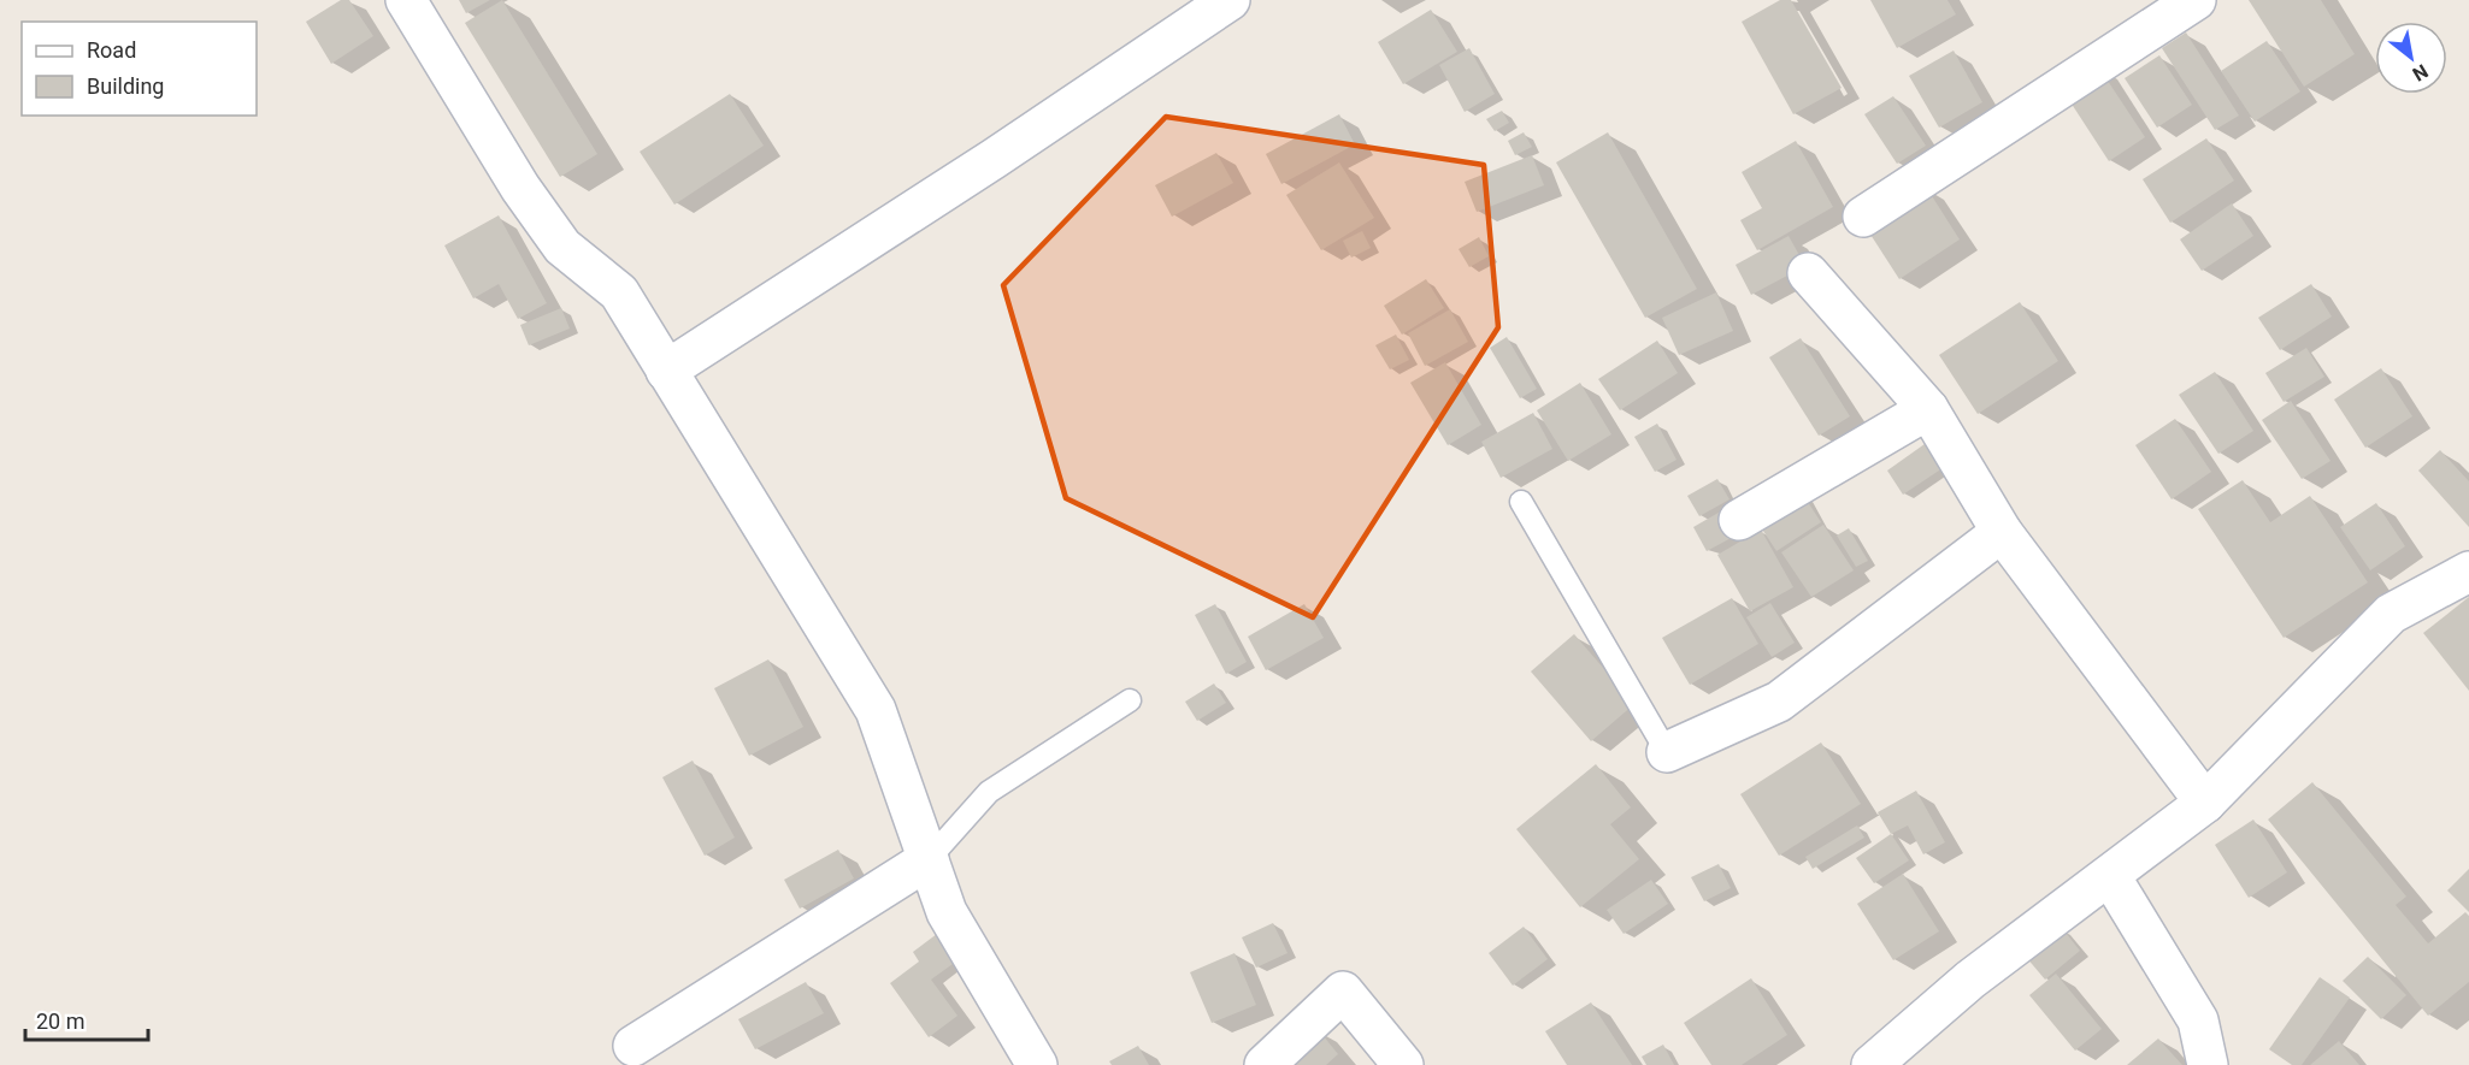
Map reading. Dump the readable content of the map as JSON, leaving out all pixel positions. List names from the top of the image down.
{
  "legend": ["Road", "Building"],
  "scale_bar": "20 m",
  "north": "bottom right"
}
